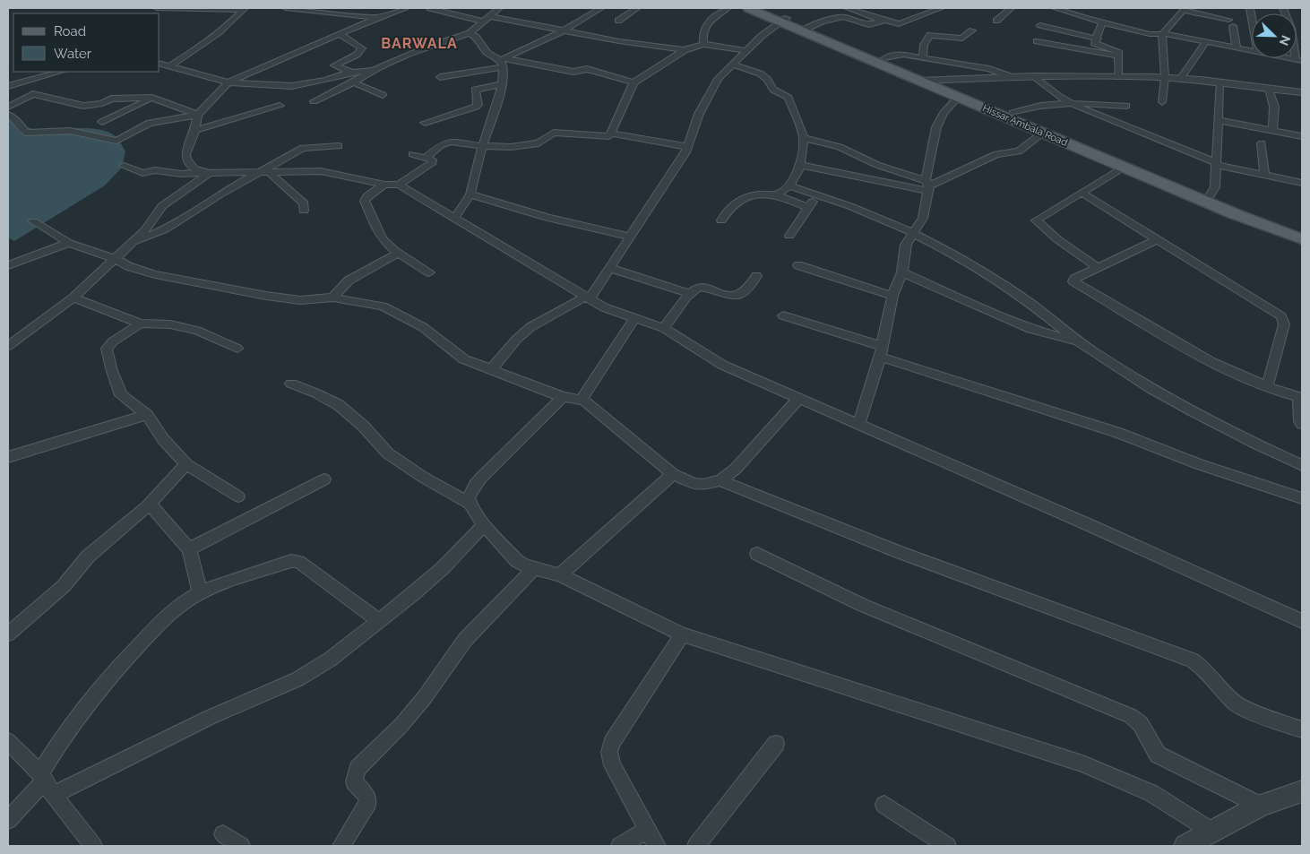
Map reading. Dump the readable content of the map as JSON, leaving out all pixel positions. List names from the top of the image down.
{
  "streets": {
    "main road": ["Hissar Ambala Road"]
  },
  "districts": ["BARWALA"],
  "legend": ["Road", "Water"],
  "north": "bottom right"
}
